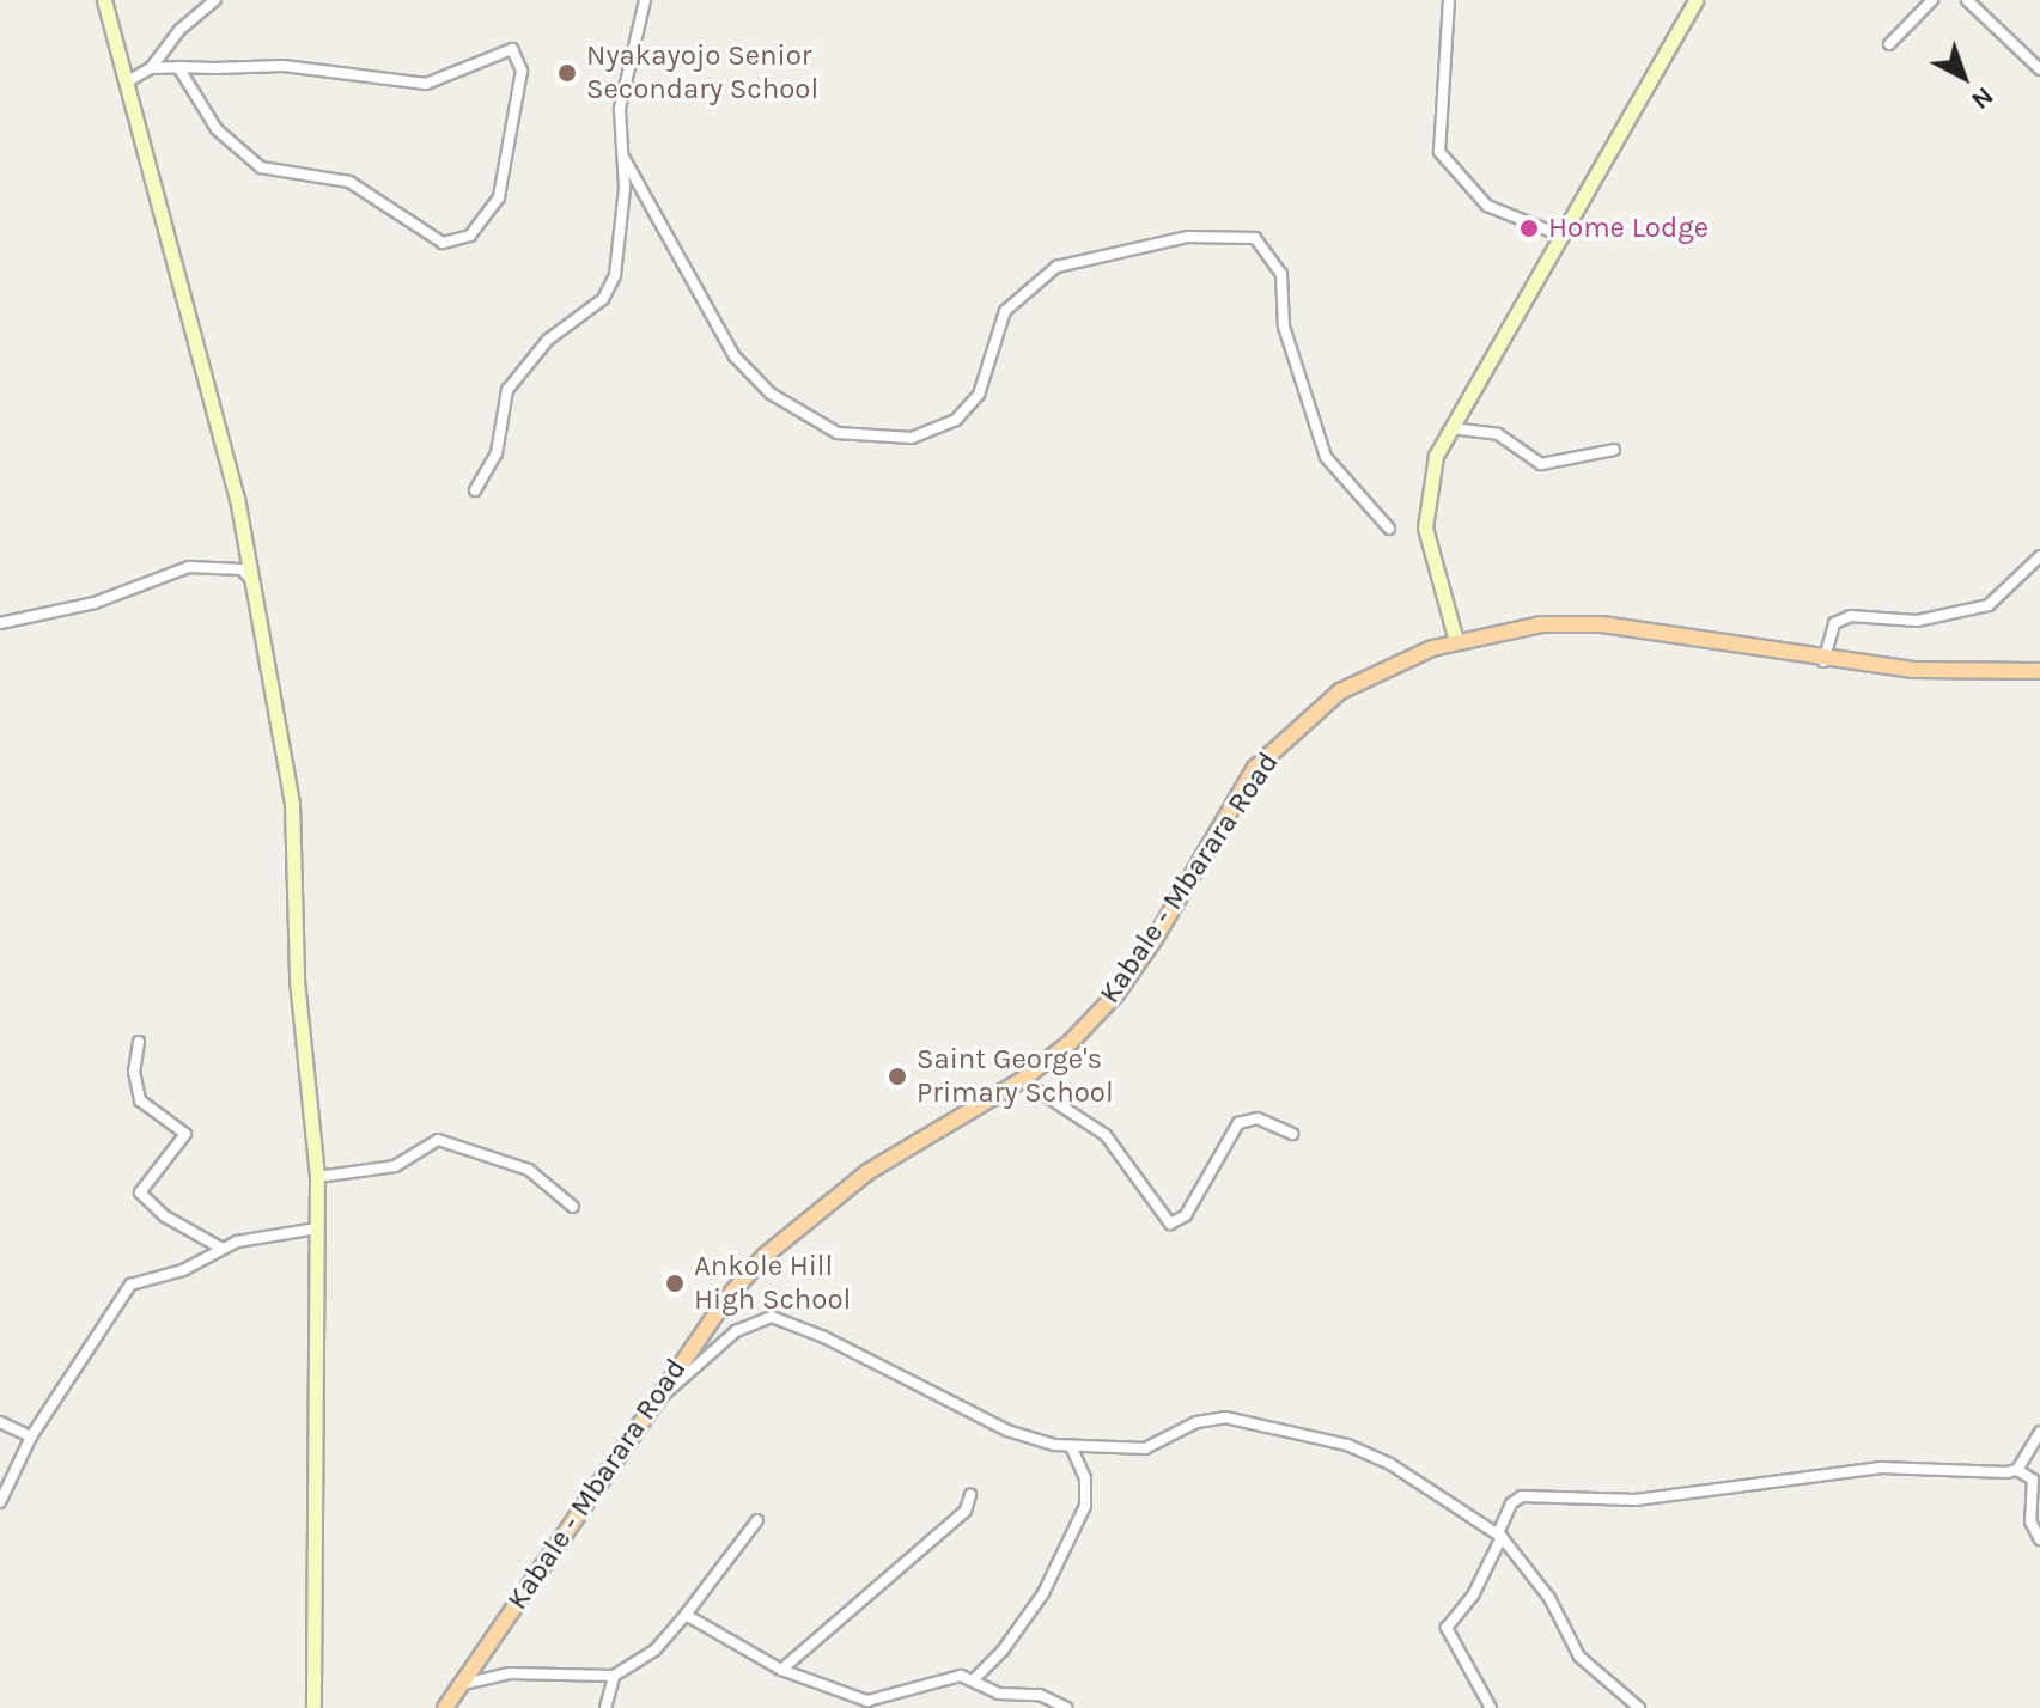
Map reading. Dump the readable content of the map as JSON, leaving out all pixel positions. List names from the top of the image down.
{
  "streets": {
    "main road": ["Kabale - Mbarara Road"]
  },
  "places": [
    "Nyakayojo Senior Secondary School",
    "Home Lodge",
    "Saint George's Primary School",
    "Ankole Hill High School"
  ],
  "north": "bottom right"
}
